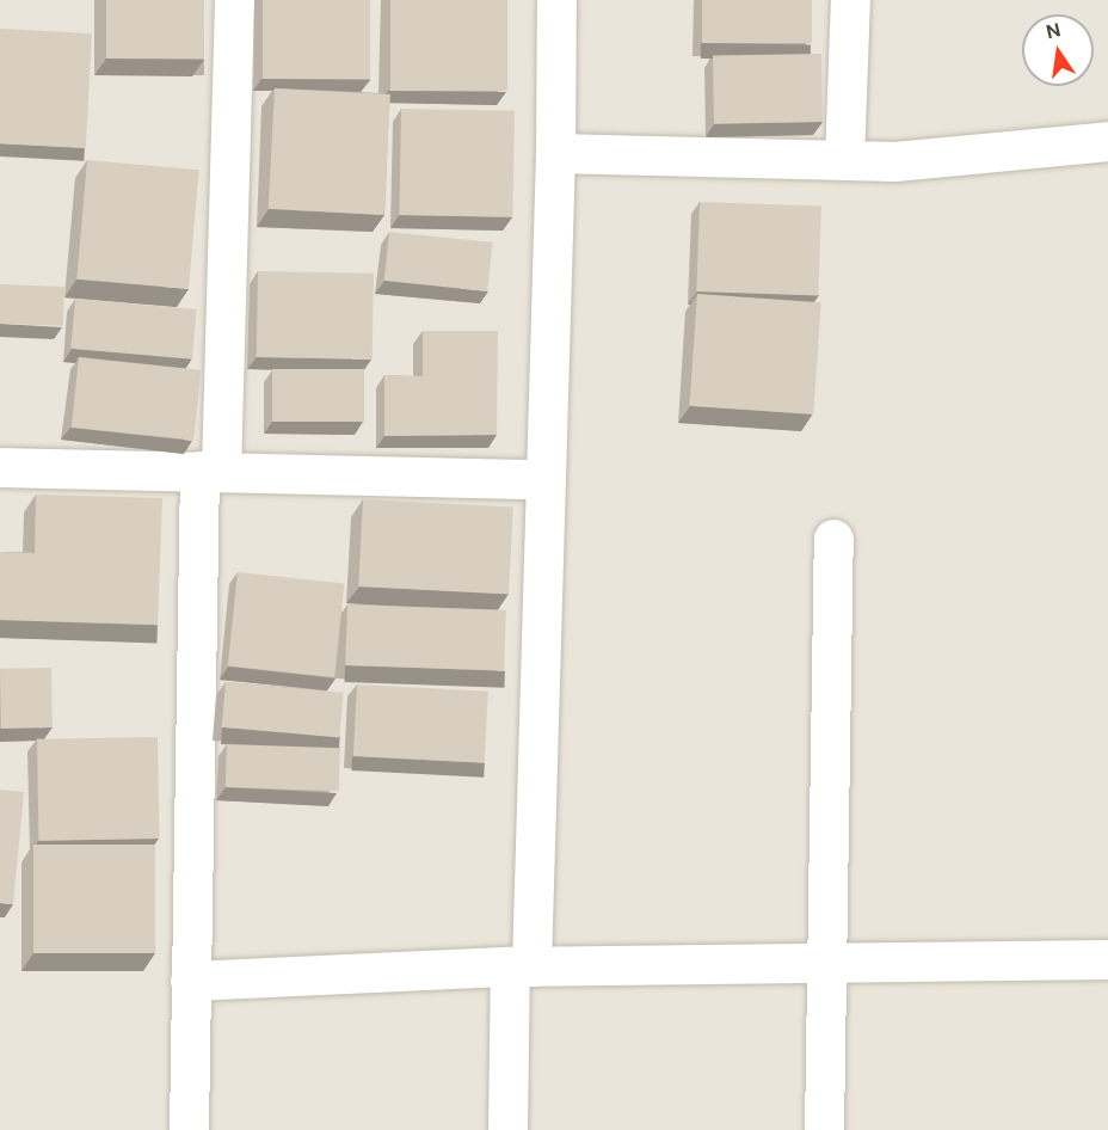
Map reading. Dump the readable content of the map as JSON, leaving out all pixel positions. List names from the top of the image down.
{
  "north": "top"
}
